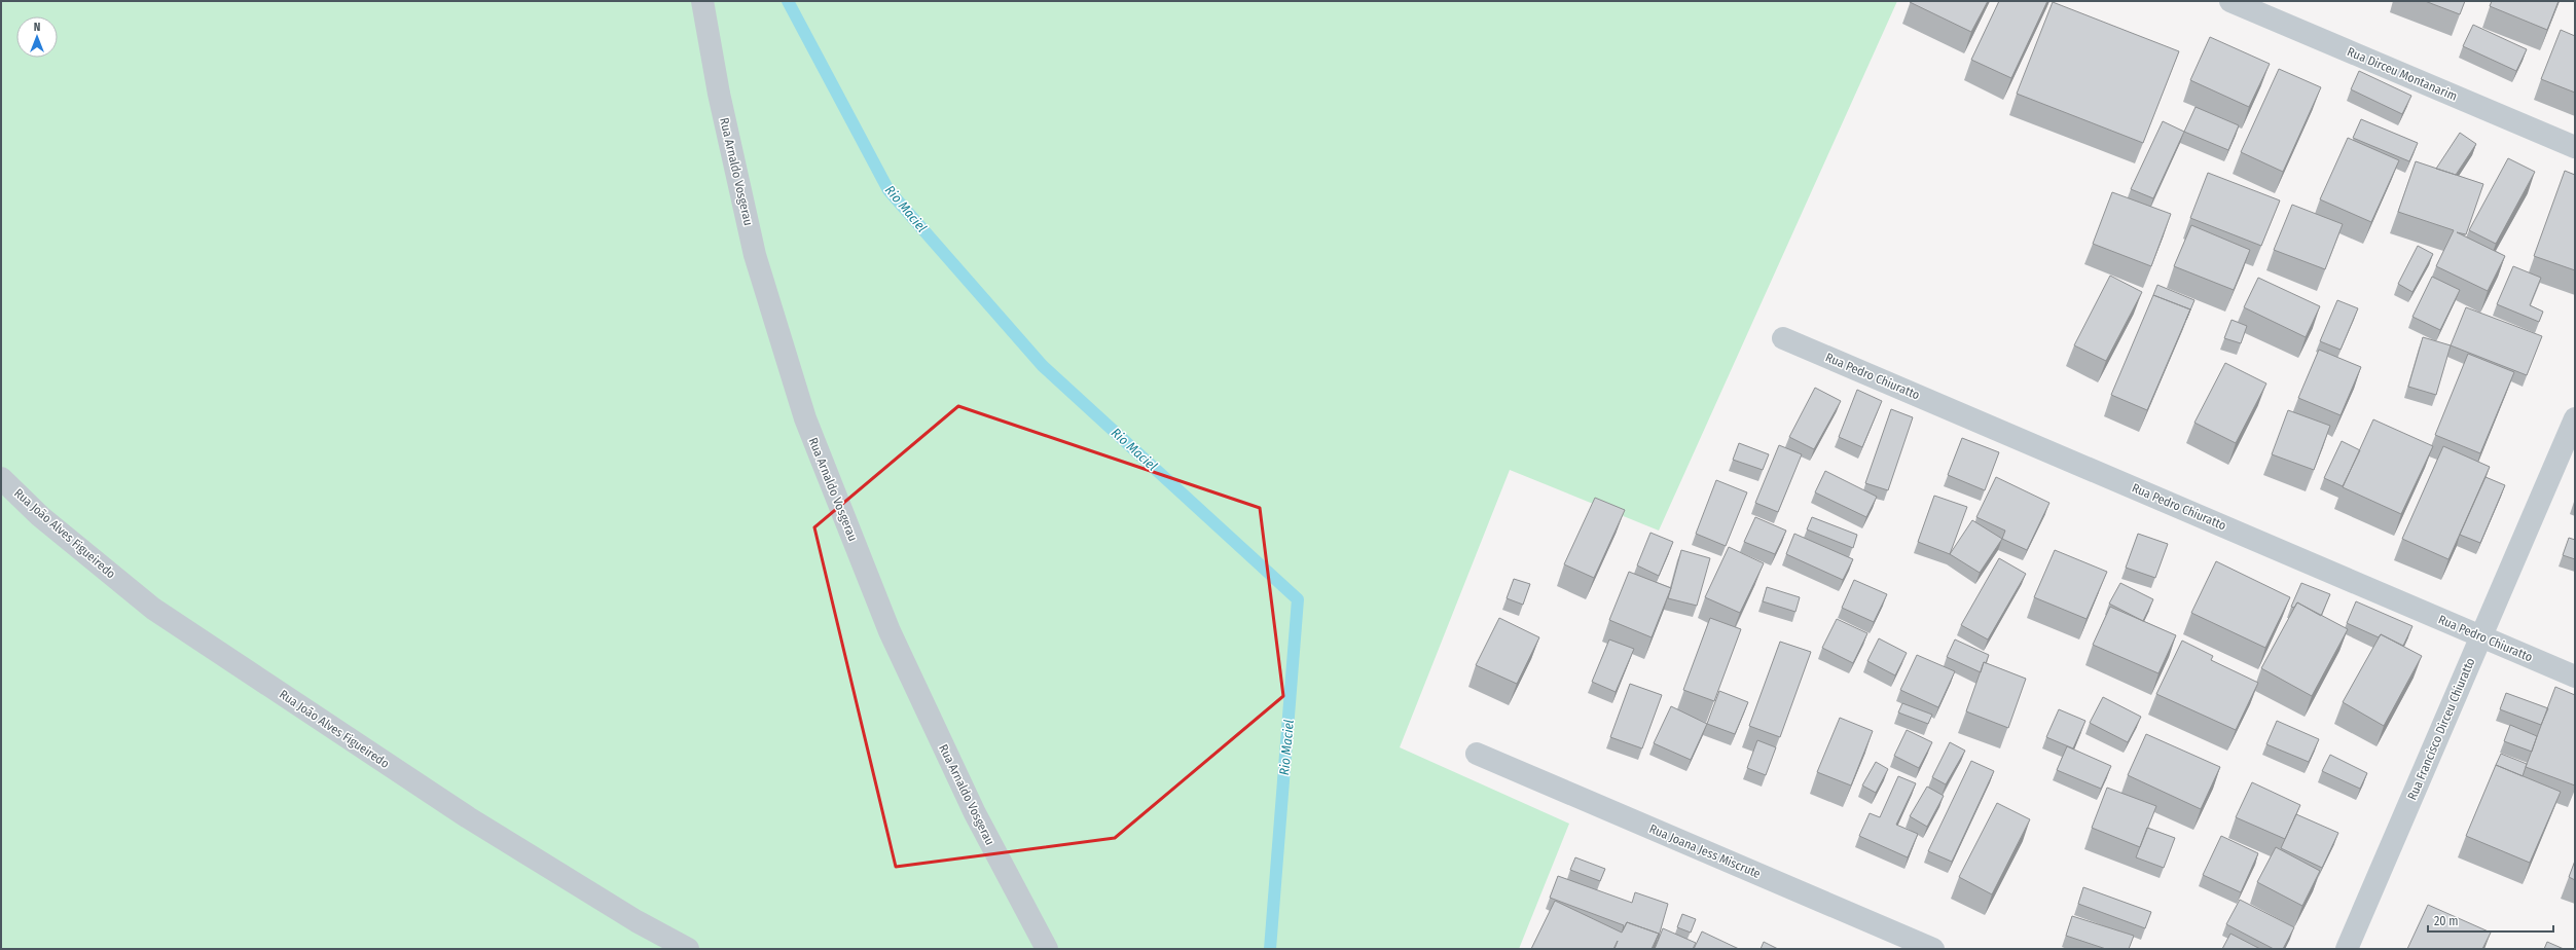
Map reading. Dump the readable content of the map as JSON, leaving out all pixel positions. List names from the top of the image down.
{
  "streets": {
    "street": [
      "Rua Dirceu Montanarim",
      "Rua Arnaldo Vosgerau",
      "Rua Pedro Chiuratto",
      "Rua João Alves Figueiredo",
      "Rua Francisco Dirceu Chiuratto",
      "Rua Joana Jess Miscrute"
    ]
  },
  "crossings": [
    ["Rua Pedro Chiuratto", "Rua Francisco Dirceu Chiuratto"]
  ],
  "water": ["Rio Maciel"],
  "scale_bar": "20 m",
  "north": "top"
}
